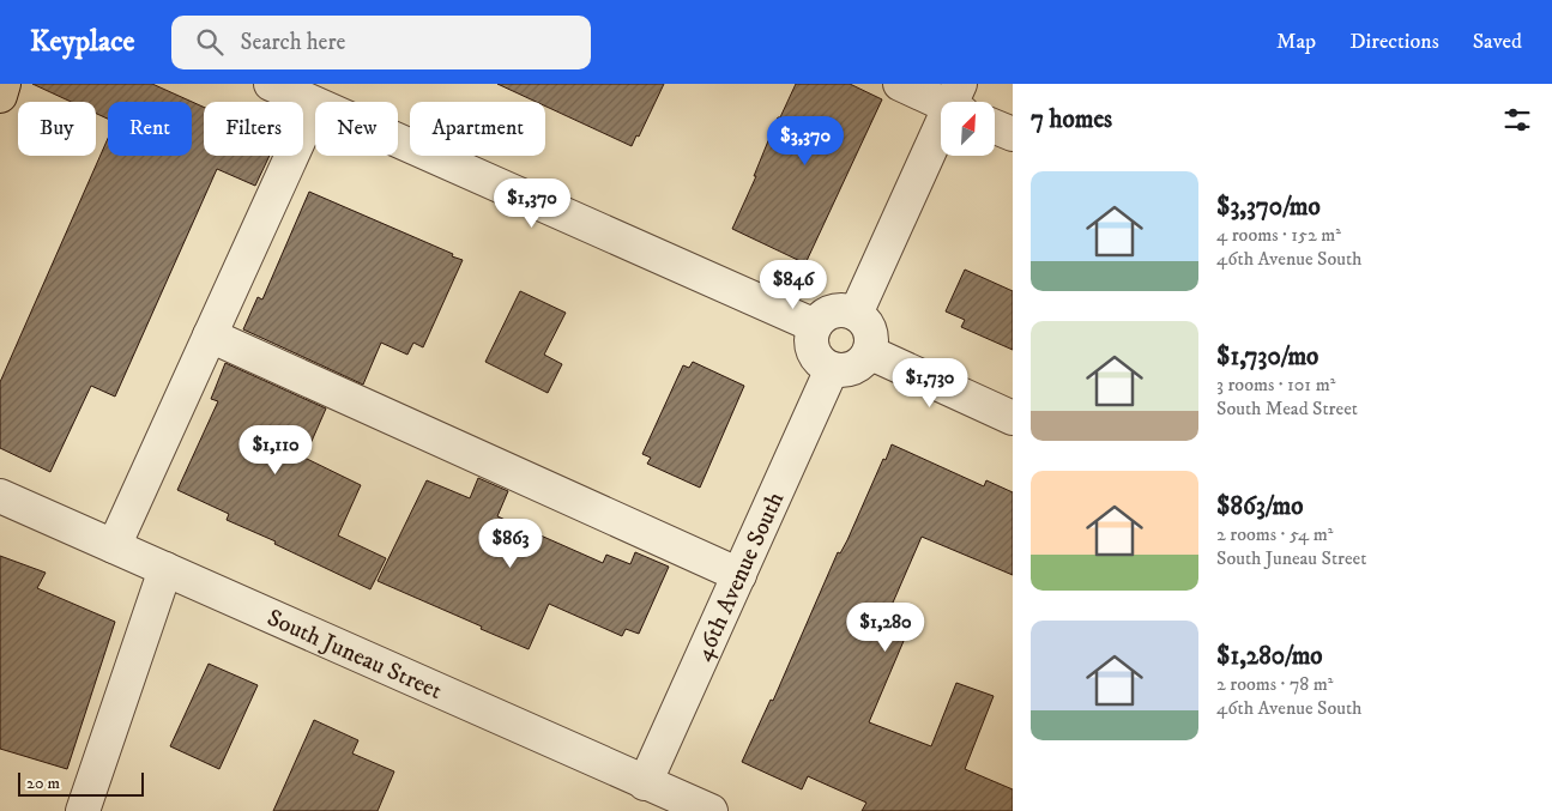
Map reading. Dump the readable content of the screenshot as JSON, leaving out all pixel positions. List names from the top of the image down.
{
  "streets": {
    "street": ["46th Avenue South", "South Juneau Street"]
  },
  "crossings": [
    ["46th Avenue South", "South Juneau Street"]
  ],
  "scale_bar": "20 m",
  "north": "top right",
  "page": {
    "header": "Keyplace",
    "search": "Search here",
    "nav": ["Map", "Directions", "Saved"],
    "heading": "7 homes",
    "chip": [
      "Buy",
      "Rent",
      "Filters",
      "New",
      "Apartment"
    ],
    "price": [
      "$3,370",
      "$1,370",
      "$846",
      "$1,730",
      "$1,110",
      "$863",
      "$1,280"
    ],
    "list": [
      {
        "name": "$3,370/mo",
        "note": "4 rooms · 152 m² · 46th Avenue South"
      },
      {
        "name": "$1,730/mo",
        "note": "3 rooms · 101 m² · South Mead Street"
      },
      {
        "name": "$863/mo",
        "note": "2 rooms · 54 m² · South Juneau Street"
      },
      {
        "name": "$1,280/mo",
        "note": "2 rooms · 78 m² · 46th Avenue South"
      }
    ],
    "scale": "20 m"
  }
}
